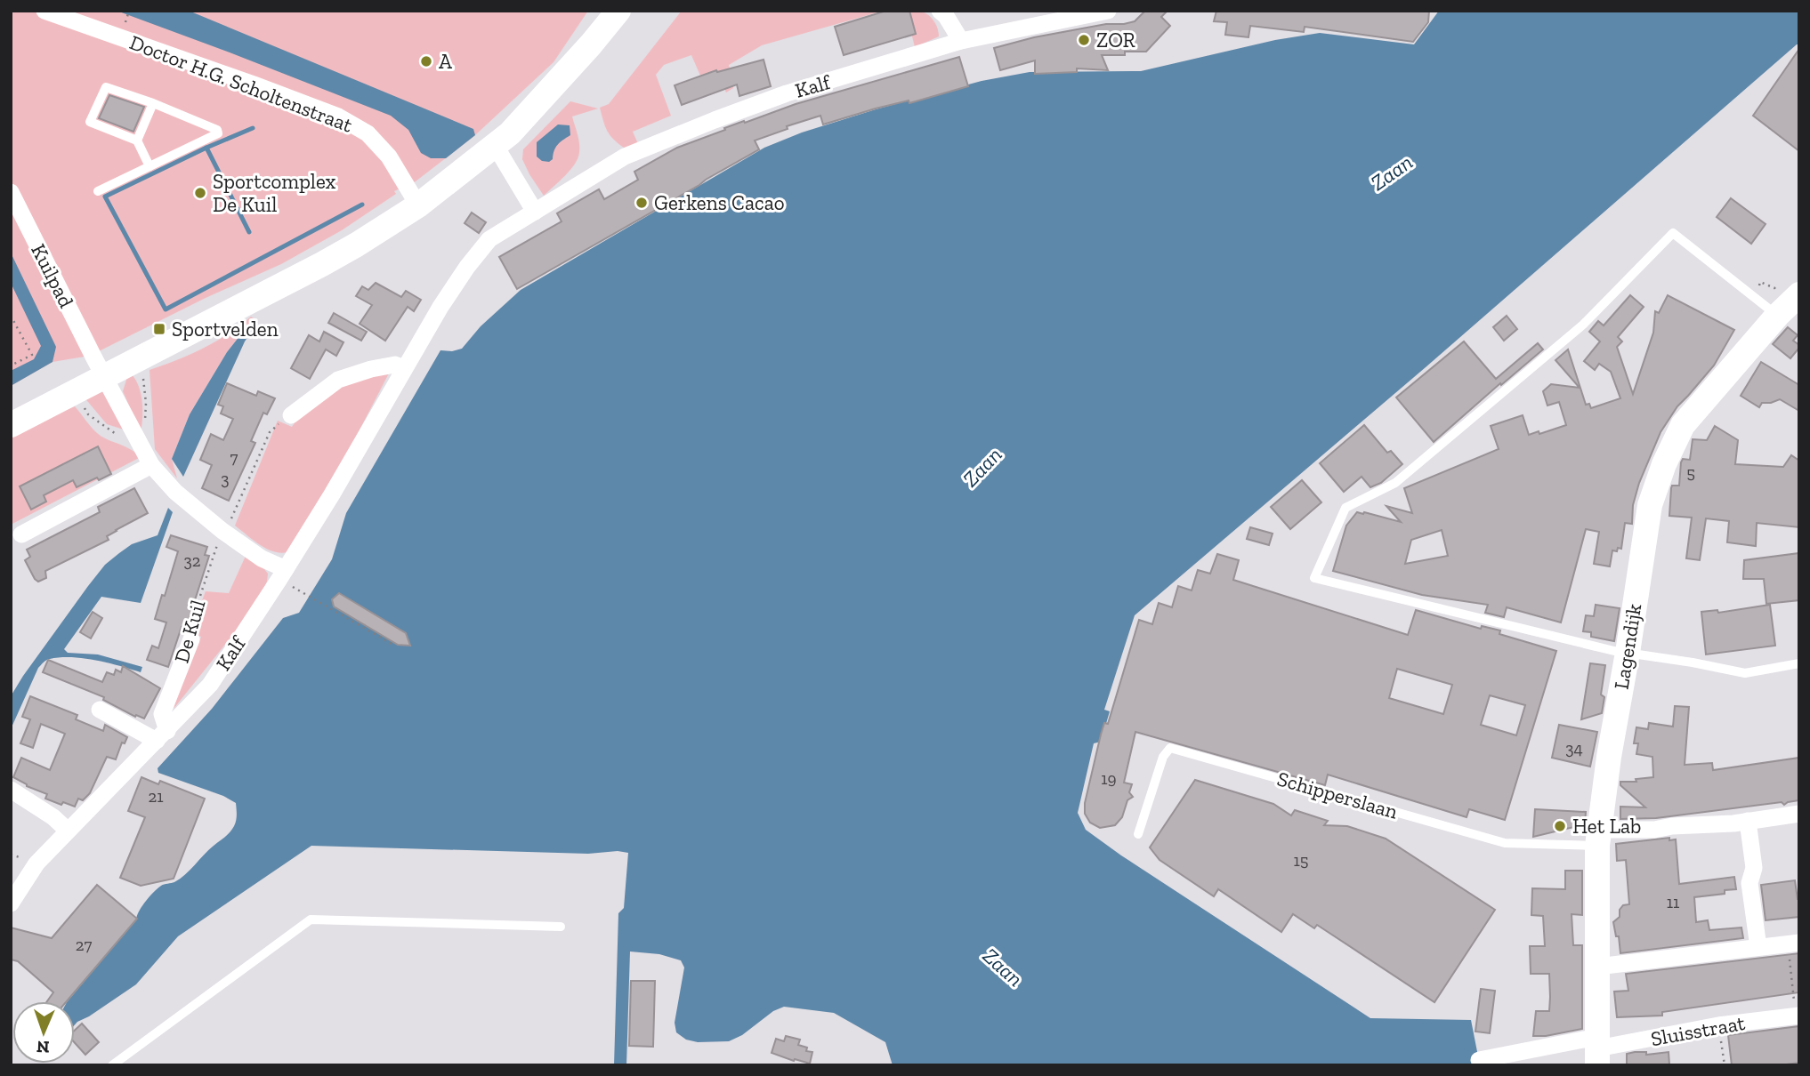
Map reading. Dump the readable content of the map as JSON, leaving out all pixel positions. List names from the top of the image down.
{
  "streets": {
    "street": [
      "Doctor H.G. Scholtenstraat",
      "Kalf",
      "Kuilpad",
      "De Kuil",
      "Lagendijk",
      "Sluisstraat"
    ],
    "lane": ["Schipperslaan"]
  },
  "crossings": [
    ["Kalf", "De Kuil"],
    ["Lagendijk", "Schipperslaan"],
    ["Lagendijk", "Sluisstraat"]
  ],
  "water": ["Zaan"],
  "places": {
    "other": [
      "ZOR",
      "A",
      "Sportcomplex De Kuil",
      "Gerkens Cacao",
      "Het Lab"
    ],
    "transit": ["Sportvelden"]
  },
  "house_numbers": [
    "7",
    "5",
    "3",
    "32",
    "34",
    "19",
    "21",
    "15",
    "11",
    "27"
  ],
  "north": "bottom"
}
